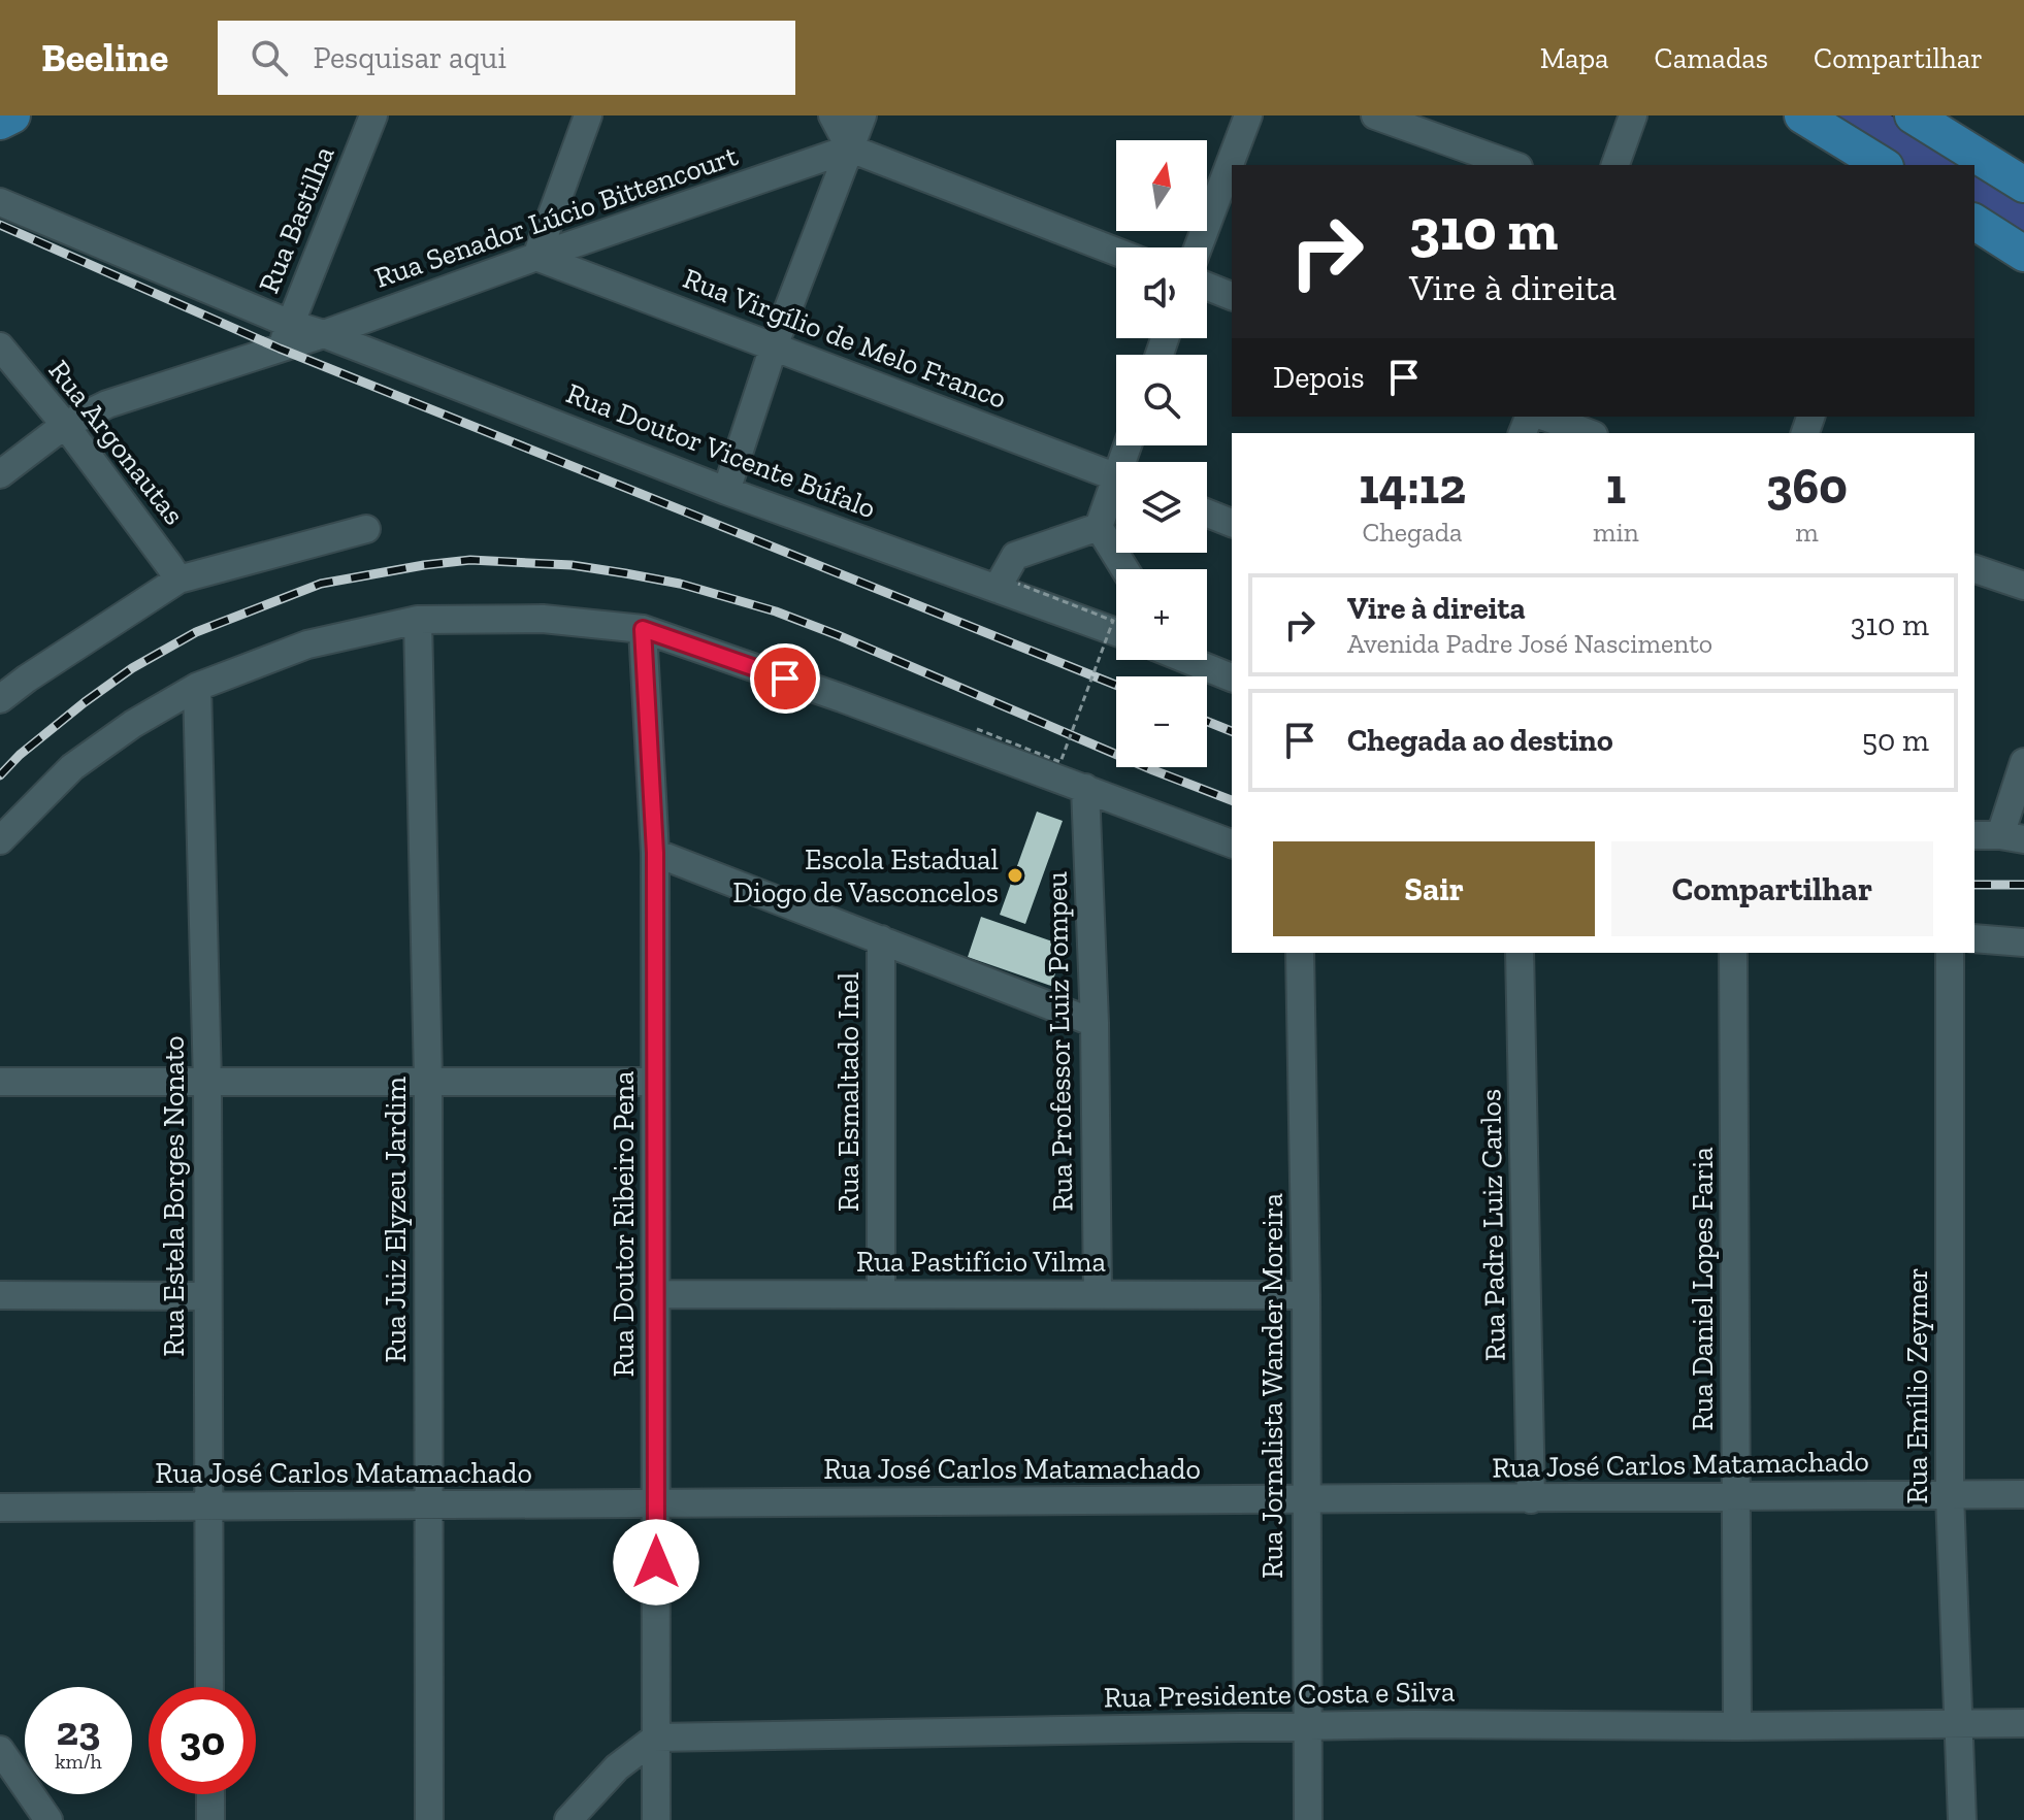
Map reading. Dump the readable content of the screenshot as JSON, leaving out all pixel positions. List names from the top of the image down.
{
  "streets": {
    "street": [
      "Rua Senador Lúcio Bittencourt",
      "Rua Bastilha",
      "Rua Virgílio de Melo Franco",
      "Rua Argonautas",
      "Rua Doutor Vicente Búfalo",
      "Rua Professor Luiz Pompeu",
      "Rua Esmaltado Inel",
      "Rua Estela Borges Nonato",
      "Rua Juiz Elyzeu Jardim",
      "Rua Doutor Ribeiro Pena",
      "Rua Padre Luiz Carlos",
      "Rua Pastifício Vilma",
      "Rua Daniel Lopes Faria",
      "Rua Jornalista Wander Moreira",
      "Rua Emílio Zeymer",
      "Rua José Carlos Matamachado",
      "Rua Presidente Costa e Silva"
    ]
  },
  "crossings": [
    ["Rua Senador Lúcio Bittencourt", "Rua Bastilha"],
    ["Rua Senador Lúcio Bittencourt", "Rua Virgílio de Melo Franco"],
    ["Rua Senador Lúcio Bittencourt", "Rua Argonautas"],
    ["Rua Senador Lúcio Bittencourt", "Rua Doutor Vicente Búfalo"],
    ["Rua Professor Luiz Pompeu", "Rua Pastifício Vilma"],
    ["Rua Esmaltado Inel", "Rua Pastifício Vilma"],
    ["Rua Estela Borges Nonato", "Rua José Carlos Matamachado"],
    ["Rua Juiz Elyzeu Jardim", "Rua José Carlos Matamachado"],
    ["Rua Doutor Ribeiro Pena", "Rua Pastifício Vilma"],
    ["Rua Doutor Ribeiro Pena", "Rua José Carlos Matamachado"],
    ["Rua Doutor Ribeiro Pena", "Rua Presidente Costa e Silva"],
    ["Rua Padre Luiz Carlos", "Rua José Carlos Matamachado"],
    ["Rua Pastifício Vilma", "Rua Jornalista Wander Moreira"],
    ["Rua Daniel Lopes Faria", "Rua José Carlos Matamachado"],
    ["Rua Daniel Lopes Faria", "Rua Presidente Costa e Silva"],
    ["Rua Jornalista Wander Moreira", "Rua José Carlos Matamachado"],
    ["Rua Jornalista Wander Moreira", "Rua Presidente Costa e Silva"],
    ["Rua Emílio Zeymer", "Rua José Carlos Matamachado"],
    ["Rua Emílio Zeymer", "Rua Presidente Costa e Silva"]
  ],
  "places": ["Escola Estadual Diogo de Vasconcelos"],
  "north": "top",
  "page": {
    "header": "Beeline",
    "search": "Pesquisar aqui",
    "nav": ["Mapa", "Camadas", "Compartilhar"],
    "map_buttons": ["+", "−"],
    "turn": ["310 m", "Vire à direita"],
    "then": "Depois",
    "eta": [
      "14:12",
      "Chegada",
      "1",
      "min",
      "360",
      "m"
    ],
    "list": [
      {
        "name": "Vire à direita",
        "note": "Avenida Padre José Nascimento",
        "value": "310 m"
      },
      {
        "name": "Chegada ao destino",
        "value": "50 m"
      }
    ],
    "buttons": ["Sair", "Compartilhar"],
    "speed": "23 km/h",
    "limit": "30"
  }
}
